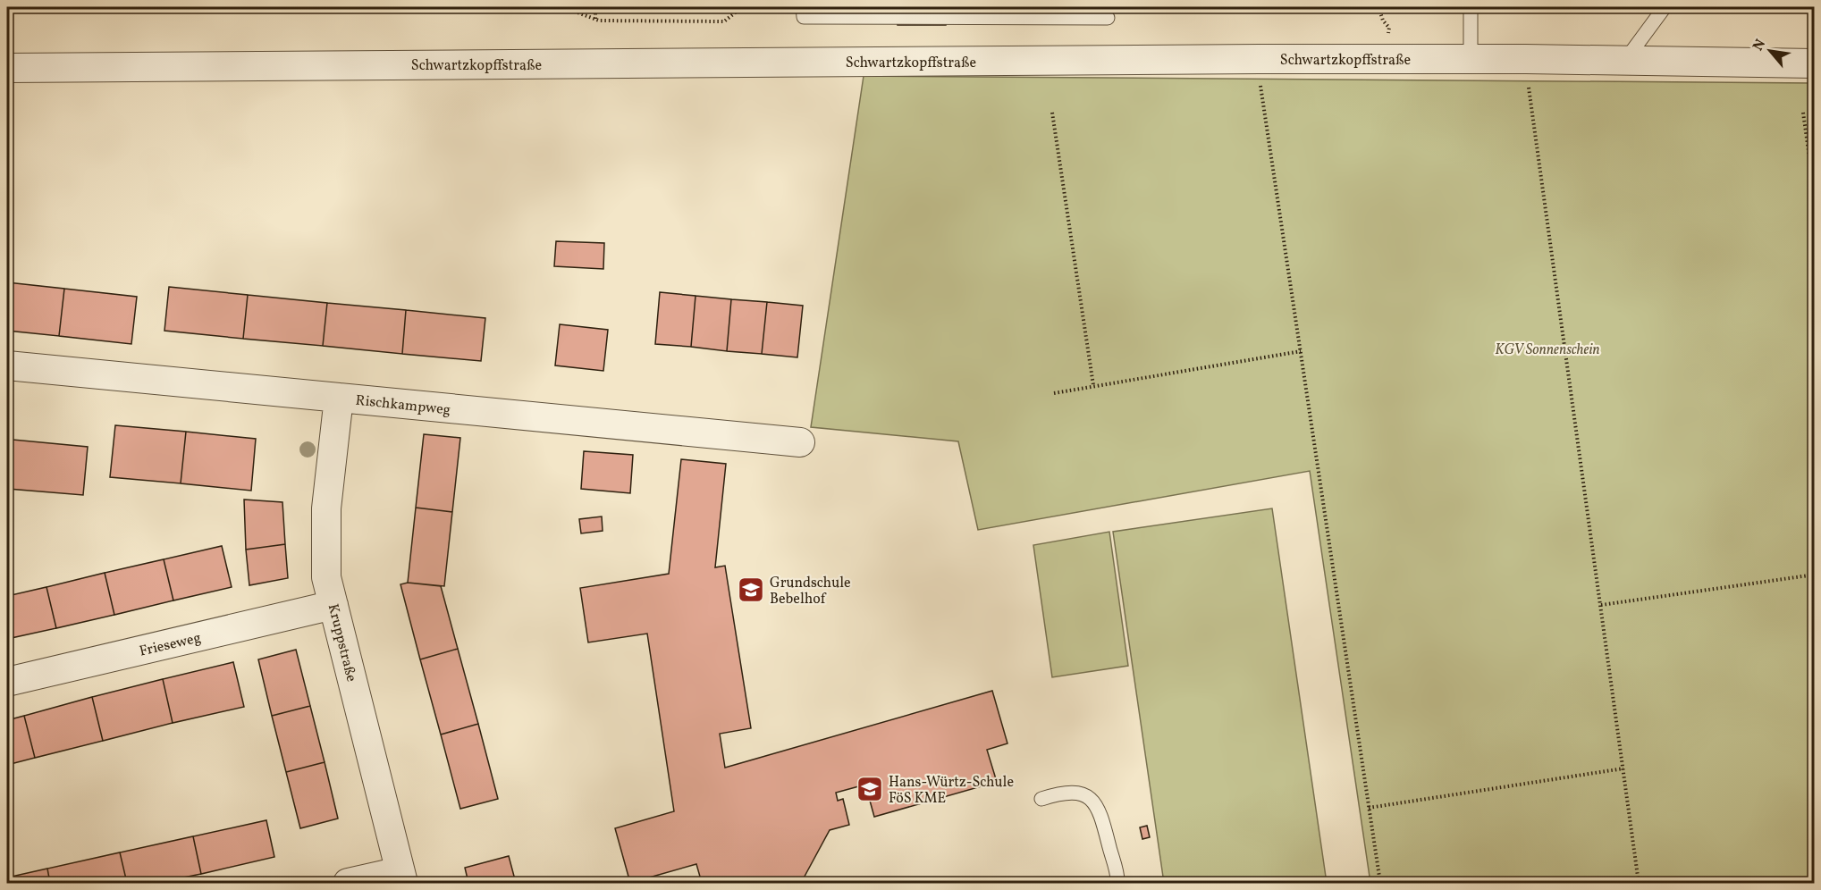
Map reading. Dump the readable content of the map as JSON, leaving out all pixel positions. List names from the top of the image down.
{
  "streets": {
    "street": [
      "Schwartzkopffstraße",
      "Rischkampweg",
      "Kruppstraße",
      "Frieseweg"
    ]
  },
  "crossings": [
    ["Rischkampweg", "Kruppstraße"],
    ["Kruppstraße", "Frieseweg"]
  ],
  "parks": ["KGV Sonnenschein"],
  "places": {
    "school or university": ["Grundschule Bebelhof", "Hans-Würtz-Schule FöS KME"]
  },
  "north": "top left"
}
